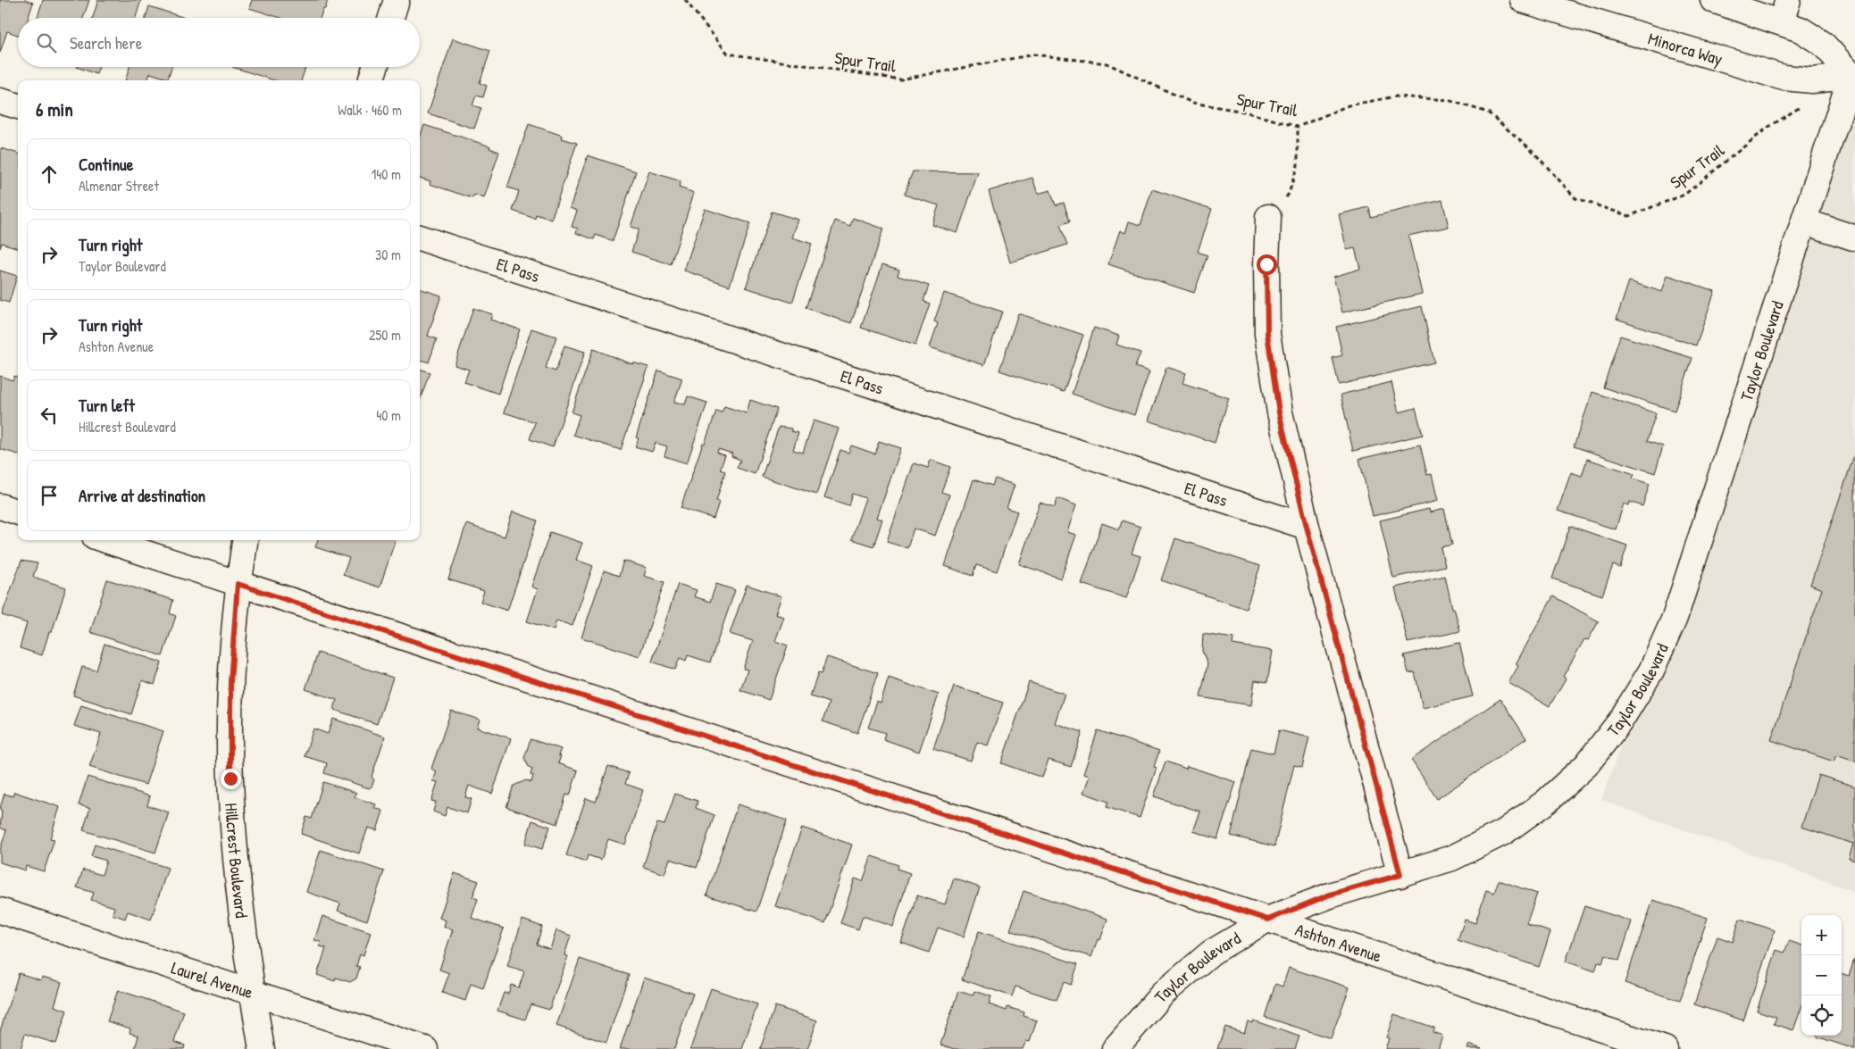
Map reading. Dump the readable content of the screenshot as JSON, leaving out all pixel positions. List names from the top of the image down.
{
  "streets": {
    "street": [
      "Minorca Way",
      "El Pass",
      "Taylor Boulevard",
      "Hillcrest Boulevard",
      "Ashton Avenue",
      "Laurel Avenue"
    ],
    "path": ["Spur Trail"]
  },
  "crossings": [
    ["Minorca Way", "Taylor Boulevard"],
    ["Taylor Boulevard", "Ashton Avenue"],
    ["Hillcrest Boulevard", "Ashton Avenue"],
    ["Hillcrest Boulevard", "Laurel Avenue"]
  ],
  "page": {
    "search": "Search here",
    "heading": ["6 min", "Walk · 460 m"],
    "list": [
      ["Continue", "Almenar Street", "140 m"],
      ["Turn right", "Taylor Boulevard", "30 m"],
      ["Turn right", "Ashton Avenue", "250 m"],
      ["Turn left", "Hillcrest Boulevard", "40 m"],
      "Arrive at destination"
    ],
    "map_buttons": ["+", "−"]
  }
}
